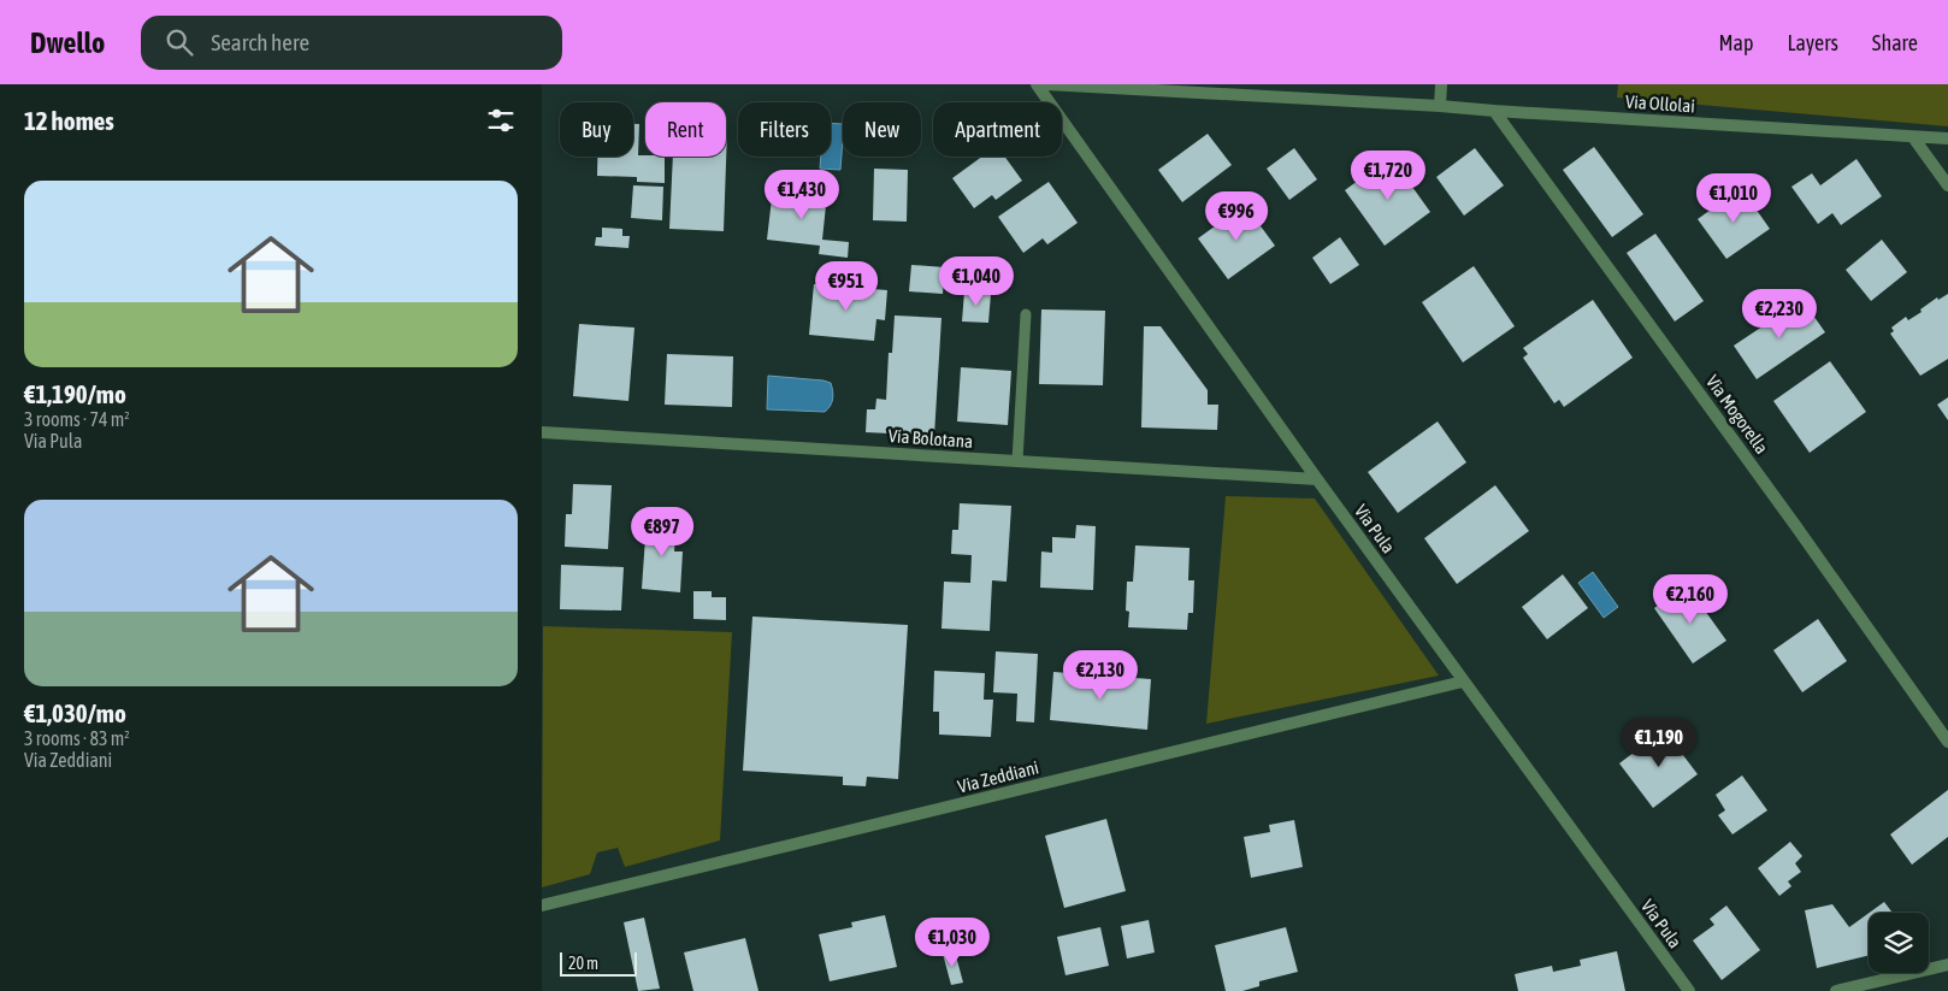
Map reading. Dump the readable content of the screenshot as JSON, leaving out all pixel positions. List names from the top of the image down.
{
  "streets": {
    "street": [
      "Via Ollolai",
      "Via Mogorella",
      "Via Bolotana",
      "Via Pula",
      "Via Zeddiani"
    ]
  },
  "crossings": [
    ["Via Ollolai", "Via Mogorella"],
    ["Via Bolotana", "Via Pula"],
    ["Via Pula", "Via Zeddiani"]
  ],
  "scale_bar": "20 m",
  "page": {
    "header": "Dwello",
    "search": "Search here",
    "nav": ["Map", "Layers", "Share"],
    "heading": "12 homes",
    "chip": [
      "Buy",
      "Rent",
      "Filters",
      "New",
      "Apartment"
    ],
    "price": [
      "€1,720",
      "€1,430",
      "€1,010",
      "€996",
      "€1,040",
      "€951",
      "€2,230",
      "€897",
      "€2,160",
      "€2,130",
      "€1,190",
      "€1,030"
    ],
    "list": [
      {
        "name": "€1,190/mo",
        "note": "3 rooms · 74 m² · Via Pula"
      },
      {
        "name": "€1,030/mo",
        "note": "3 rooms · 83 m² · Via Zeddiani"
      }
    ],
    "scale": "20 m"
  }
}
